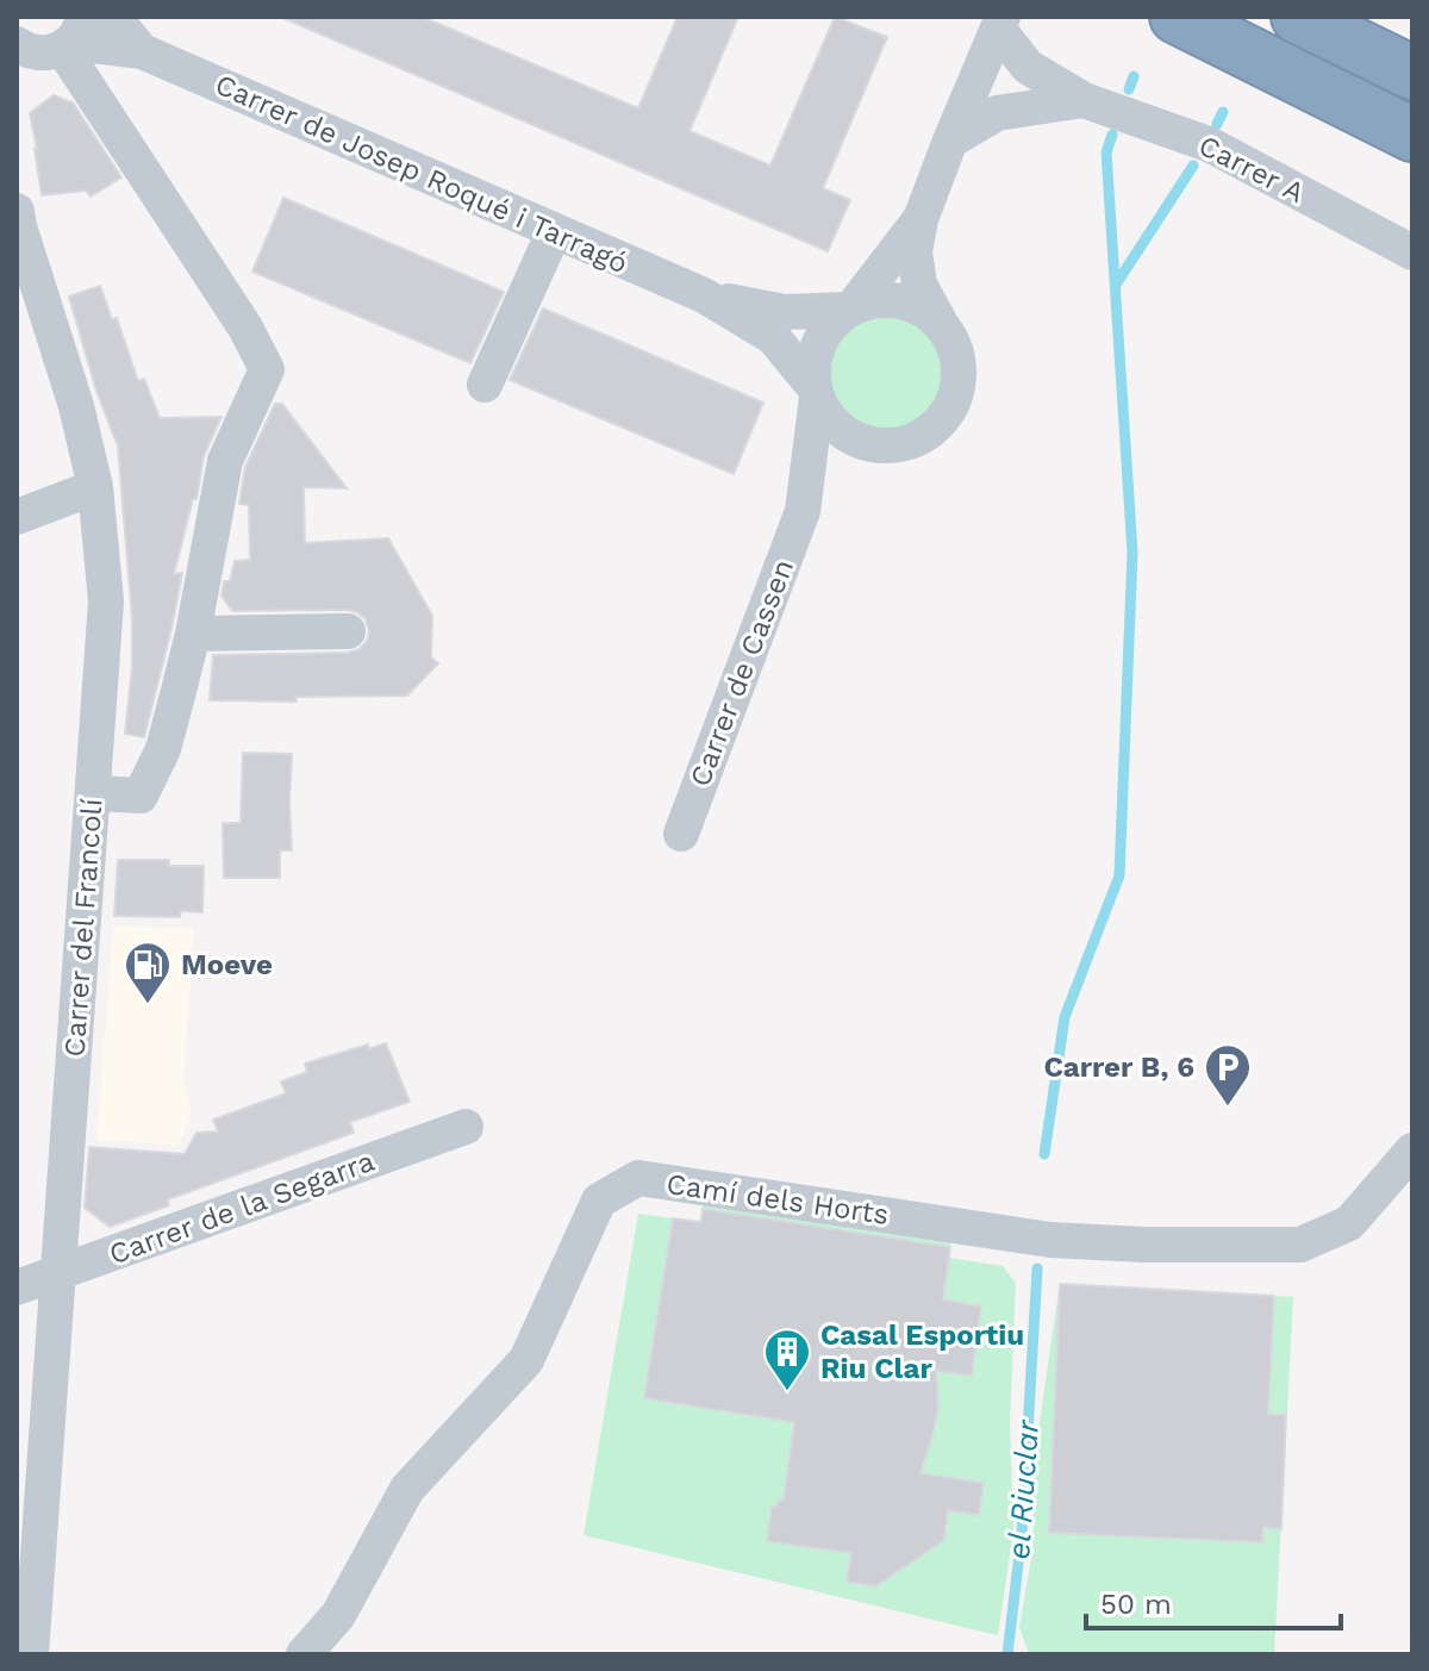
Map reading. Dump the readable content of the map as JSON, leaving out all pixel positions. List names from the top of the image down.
{
  "streets": {
    "street": [
      "Carrer A",
      "Carrer de Josep Roqué i Tarragó",
      "Carrer de Cassen",
      "Carrer del Francolí",
      "Camí dels Horts",
      "Carrer de la Segarra"
    ]
  },
  "crossings": [
    ["Carrer de Josep Roqué i Tarragó", "Carrer de Cassen"],
    ["Carrer del Francolí", "Carrer de la Segarra"]
  ],
  "water": ["el Riuclar"],
  "places": {
    "fuel station": ["Moeve"],
    "parking": ["Carrer B, 6"],
    "building": ["Casal Esportiu Riu Clar"]
  },
  "scale_bar": "50 m"
}
